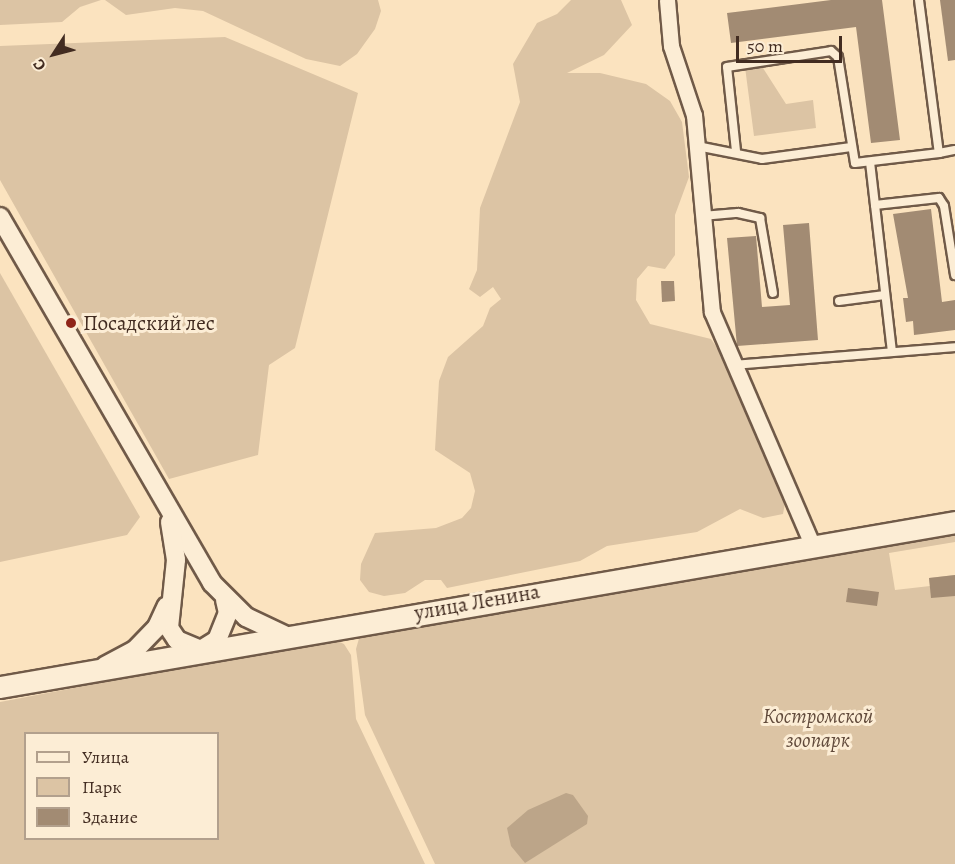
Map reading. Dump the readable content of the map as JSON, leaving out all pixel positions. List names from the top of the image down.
{
  "streets": {
    "main road": ["улица Ленина"]
  },
  "parks": ["Костромской зоопарк"],
  "places": ["Посадский лес"],
  "legend": ["Улица", "Парк", "Здание"],
  "scale_bar": "50 m",
  "north": "bottom left"
}
